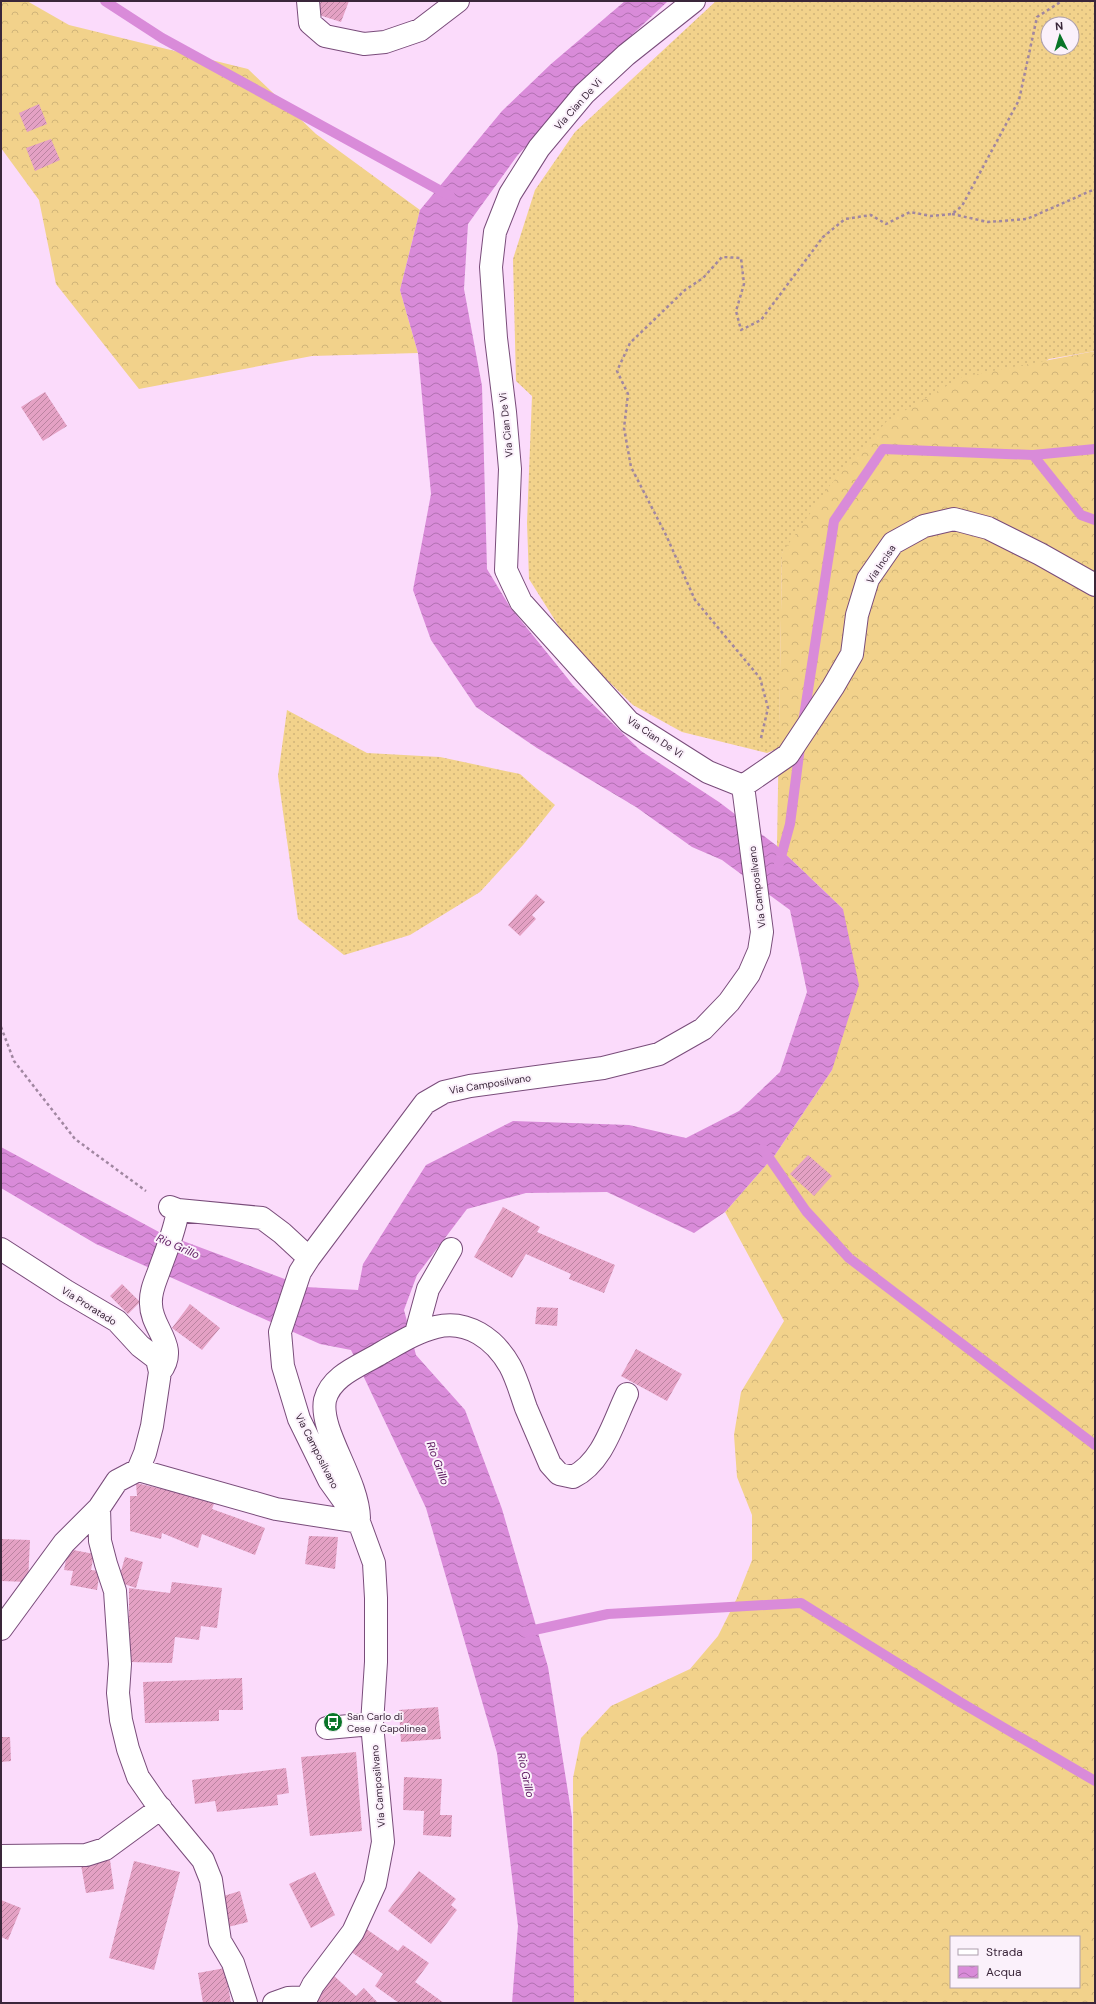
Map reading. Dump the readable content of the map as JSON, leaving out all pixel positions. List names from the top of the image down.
{
  "streets": {
    "street": [
      "Via Cian De Vi",
      "Via Incisa",
      "Via Camposilvano",
      "Via Proratado"
    ]
  },
  "crossings": [
    ["Via Cian De Vi", "Via Incisa"],
    ["Via Cian De Vi", "Via Camposilvano"],
    ["Via Incisa", "Via Camposilvano"]
  ],
  "water": ["Rio Grillo"],
  "places": {
    "bus stop": ["San Carlo di Cese / Capolinea"]
  },
  "legend": ["Strada", "Acqua"],
  "north": "top"
}
